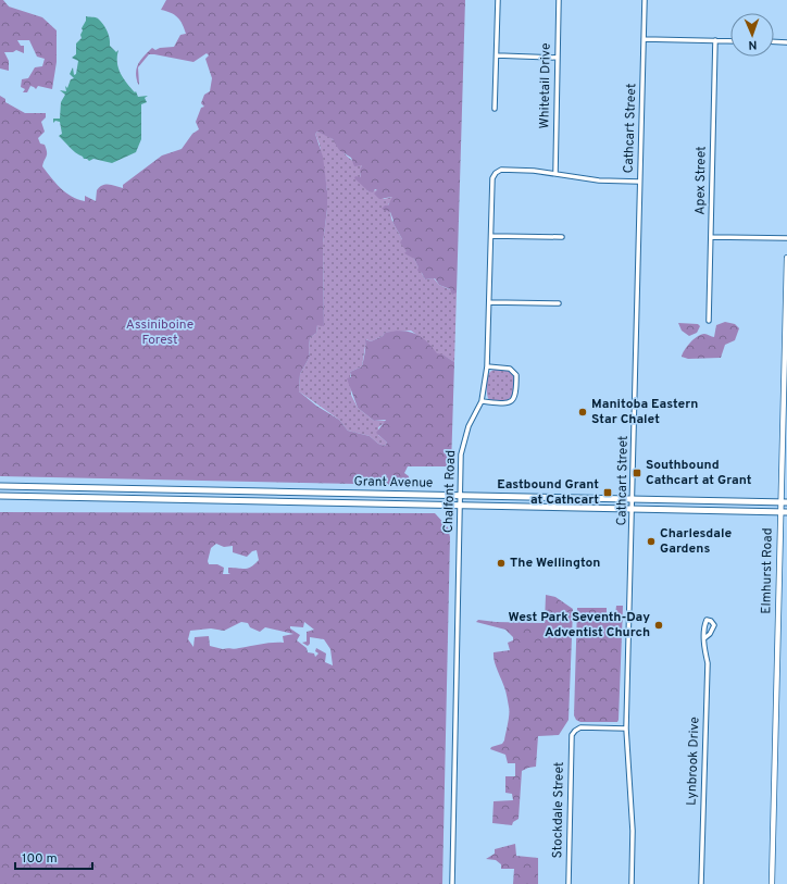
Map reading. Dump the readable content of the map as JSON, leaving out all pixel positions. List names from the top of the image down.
{
  "streets": {
    "main road": ["Grant Avenue"],
    "street": [
      "Whitetail Drive",
      "Cathcart Street",
      "Apex Street",
      "Chalfont Road",
      "Elmhurst Road",
      "Lynbrook Drive",
      "Stockdale Street"
    ]
  },
  "crossings": [
    ["Whitetail Drive", "Chalfont Road"],
    ["Cathcart Street", "Grant Avenue"],
    ["Cathcart Street", "Chalfont Road"],
    ["Cathcart Street", "Stockdale Street"],
    ["Grant Avenue", "Chalfont Road"],
    ["Grant Avenue", "Elmhurst Road"]
  ],
  "parks": ["Assiniboine Forest"],
  "places": {
    "other": [
      "Manitoba Eastern Star Chalet",
      "Charlesdale Gardens",
      "The Wellington",
      "West Park Seventh-Day Adventist Church"
    ],
    "transit": ["Southbound Cathcart at Grant", "Eastbound Grant at Cathcart"]
  },
  "scale_bar": "100 m",
  "north": "bottom"
}
